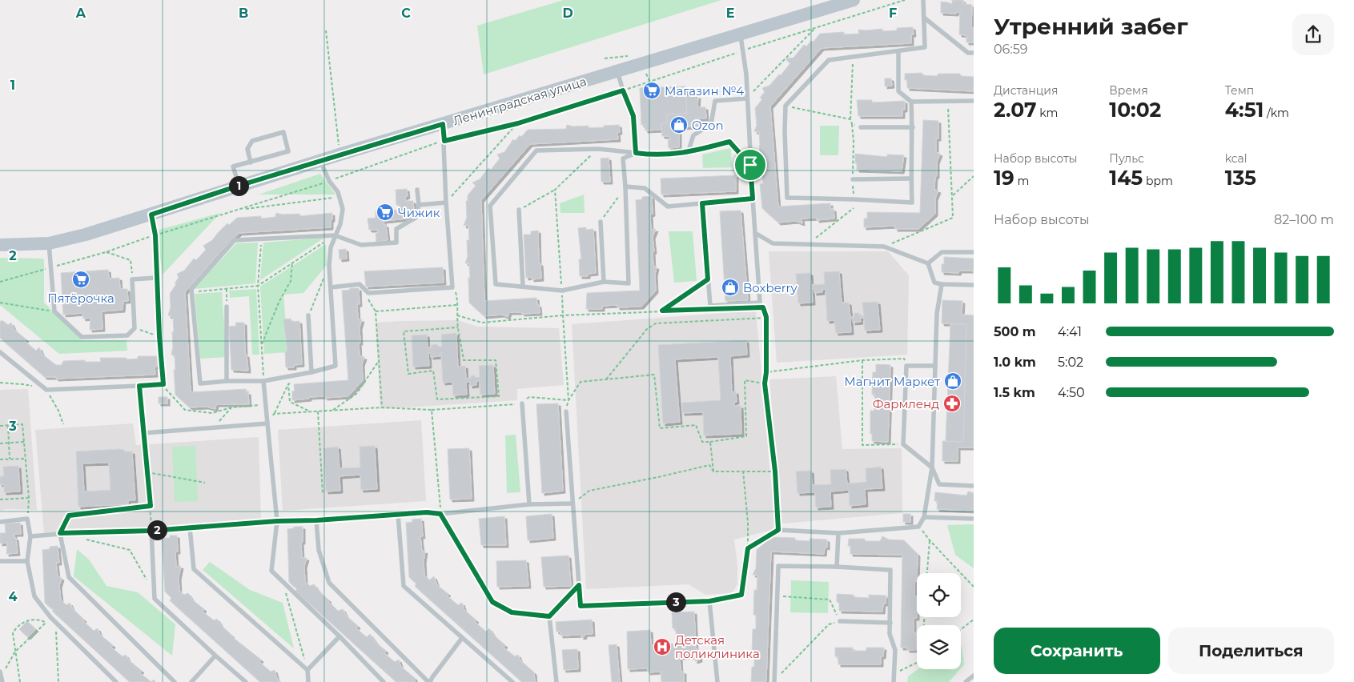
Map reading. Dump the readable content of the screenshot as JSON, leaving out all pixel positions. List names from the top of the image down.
{
  "streets": {
    "street": ["Ленинградская улица"]
  },
  "places": {
    "supermarket": ["Магазин №4", "Чижик", "Пятёрочка"],
    "shop": ["Ozon", "Boxberry", "Магнит Маркет"],
    "pharmacy": ["Фармленд"],
    "hospital": ["Детская поликлиника"]
  },
  "page": {
    "heading": ["Утренний забег", "06:59"],
    "stats": [
      ["Дистанция", "2.07 km"],
      ["Время", "10:02"],
      ["Темп", "4:51 /km"],
      ["Набор высоты", "19 m"],
      ["Пульс", "145 bpm"],
      ["kcal", "135"]
    ],
    "pins": ["1", "2", "3"],
    "chart": ["Набор высоты", "82–100 m"],
    "list": [
      {
        "name": "500 m",
        "note": "4:41"
      },
      {
        "name": "1.0 km",
        "note": "5:02"
      },
      {
        "name": "1.5 km",
        "note": "4:50"
      }
    ],
    "buttons": ["Сохранить", "Поделиться"]
  },
  "grid": {
    "columns": [
      "A",
      "B",
      "C",
      "D",
      "E",
      "F"
    ],
    "rows": [
      "1",
      "2",
      "3",
      "4"
    ]
  }
}
